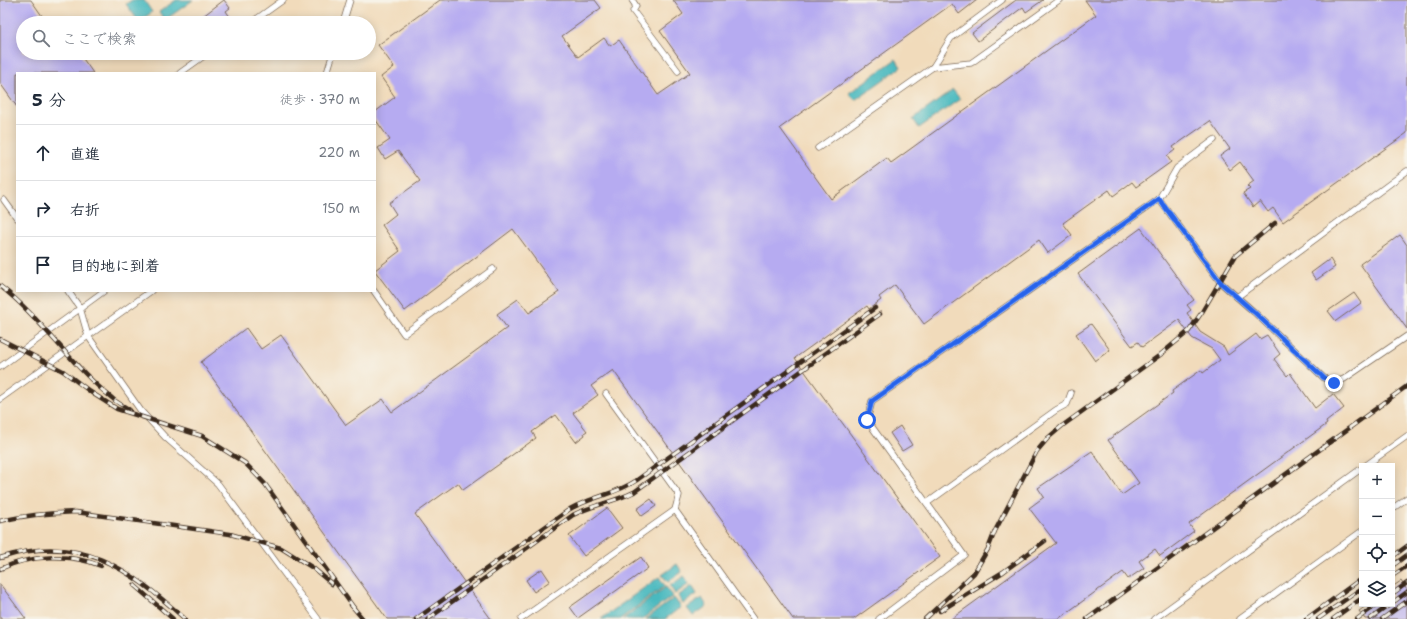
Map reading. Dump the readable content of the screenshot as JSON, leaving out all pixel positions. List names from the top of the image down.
{
  "page": {
    "search": "ここで検索",
    "heading": ["5 分", "徒歩 · 370 m"],
    "list": [
      ["直進", "220 m"],
      ["右折", "150 m"],
      "目的地に到着"
    ],
    "map_buttons": ["+", "−"]
  }
}
